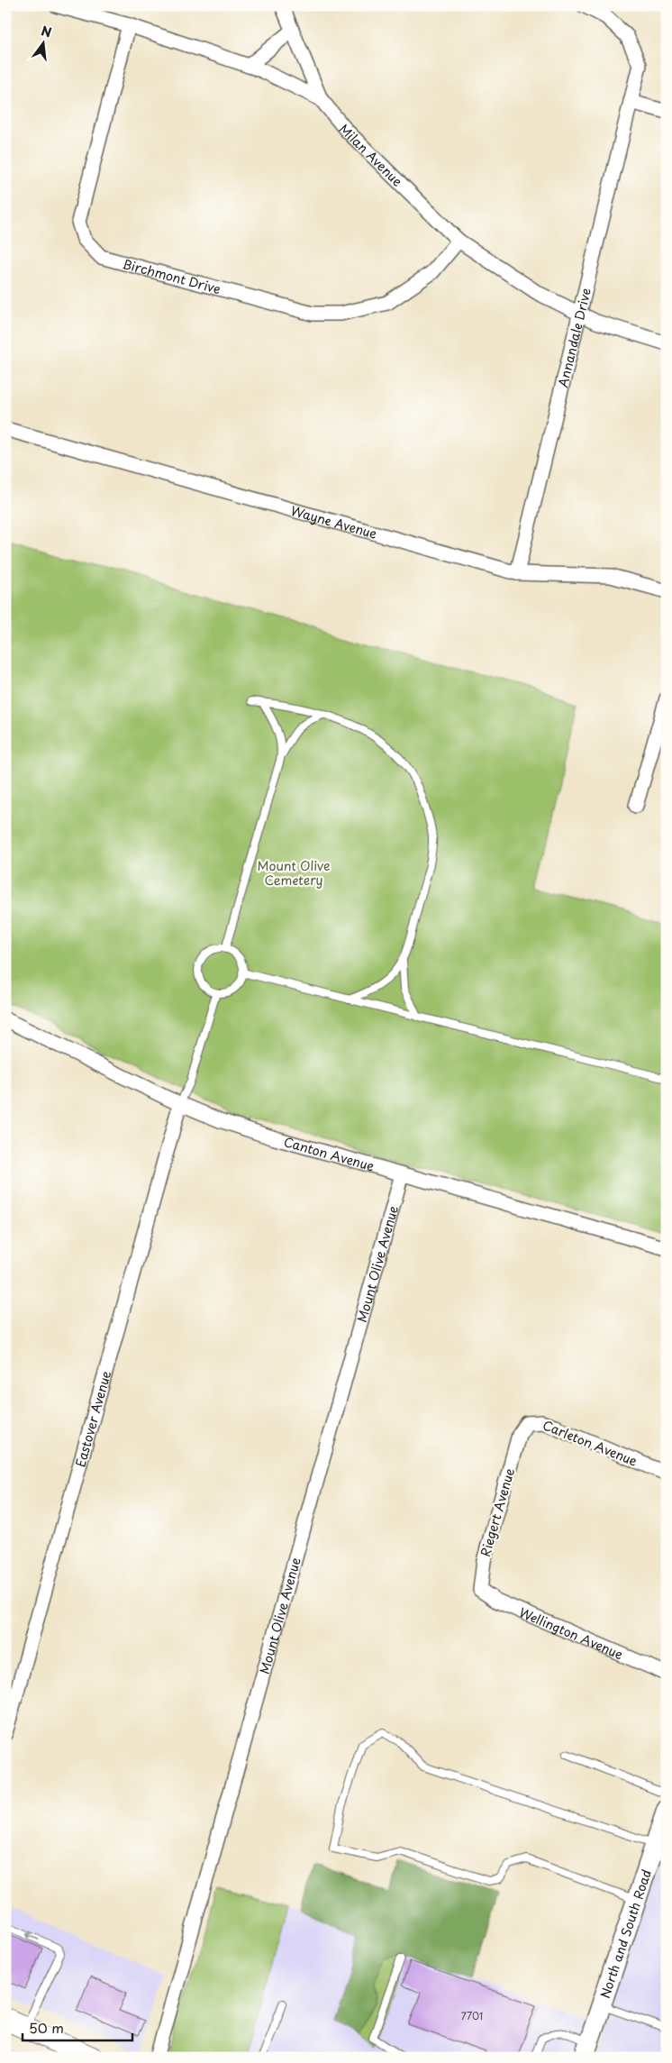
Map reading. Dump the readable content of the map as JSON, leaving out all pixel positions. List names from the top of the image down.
{
  "streets": {
    "street": [
      "Milan Avenue",
      "Birchmont Drive",
      "Annandale Drive",
      "Wayne Avenue",
      "Canton Avenue",
      "Mount Olive Avenue",
      "Eastover Avenue",
      "Carleton Avenue",
      "Riegert Avenue",
      "Wellington Avenue",
      "North and South Road"
    ]
  },
  "crossings": [
    ["Milan Avenue", "Birchmont Drive"],
    ["Milan Avenue", "Annandale Drive"],
    ["Annandale Drive", "Wayne Avenue"],
    ["Canton Avenue", "Mount Olive Avenue"],
    ["Canton Avenue", "Eastover Avenue"],
    ["Carleton Avenue", "Riegert Avenue"],
    ["Riegert Avenue", "Wellington Avenue"]
  ],
  "parks": ["Mount Olive Cemetery"],
  "house_numbers": ["7701"],
  "scale_bar": "50 m",
  "north": "top"
}
